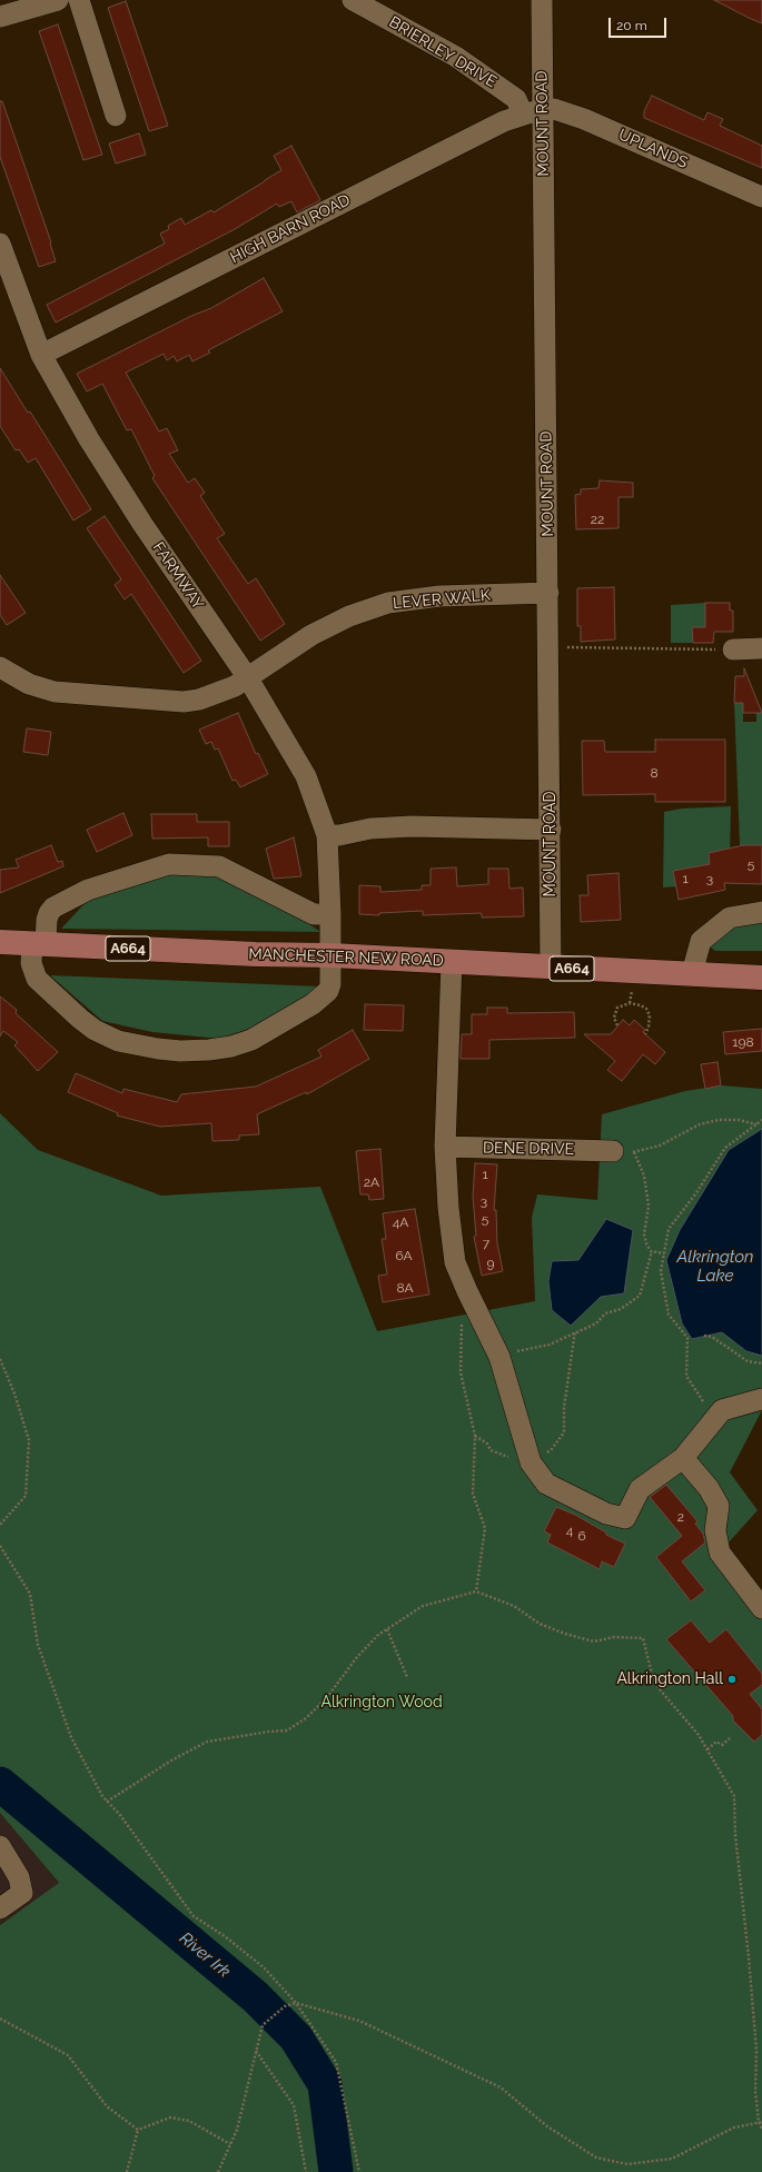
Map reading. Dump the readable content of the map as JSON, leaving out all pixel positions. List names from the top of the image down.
{
  "streets": {
    "main road": ["A664", "MANCHESTER NEW ROAD"],
    "street": [
      "BRIERLEY DRIVE",
      "MOUNT ROAD",
      "UPLANDS",
      "HIGH BARN ROAD",
      "FARMWAY",
      "LEVER WALK",
      "DENE DRIVE"
    ]
  },
  "crossings": [
    ["BRIERLEY DRIVE", "MOUNT ROAD"],
    ["BRIERLEY DRIVE", "UPLANDS"],
    ["BRIERLEY DRIVE", "HIGH BARN ROAD"],
    ["MOUNT ROAD", "UPLANDS"],
    ["MOUNT ROAD", "HIGH BARN ROAD"],
    ["MOUNT ROAD", "LEVER WALK"],
    ["MOUNT ROAD", "MANCHESTER NEW ROAD"],
    ["UPLANDS", "HIGH BARN ROAD"],
    ["HIGH BARN ROAD", "FARMWAY"],
    ["FARMWAY", "LEVER WALK"],
    ["FARMWAY", "MANCHESTER NEW ROAD"],
    ["A664", "MANCHESTER NEW ROAD"]
  ],
  "water": ["Alkrington Lake", "River Irk"],
  "parks": ["Alkrington Wood"],
  "places": ["Alkrington Hall"],
  "house_numbers": [
    "22",
    "8",
    "5",
    "1",
    "3",
    "198",
    "1",
    "2A",
    "3",
    "5",
    "4A",
    "7",
    "6A",
    "9",
    "8A",
    "2",
    "4",
    "6"
  ],
  "scale_bar": "20 m"
}
